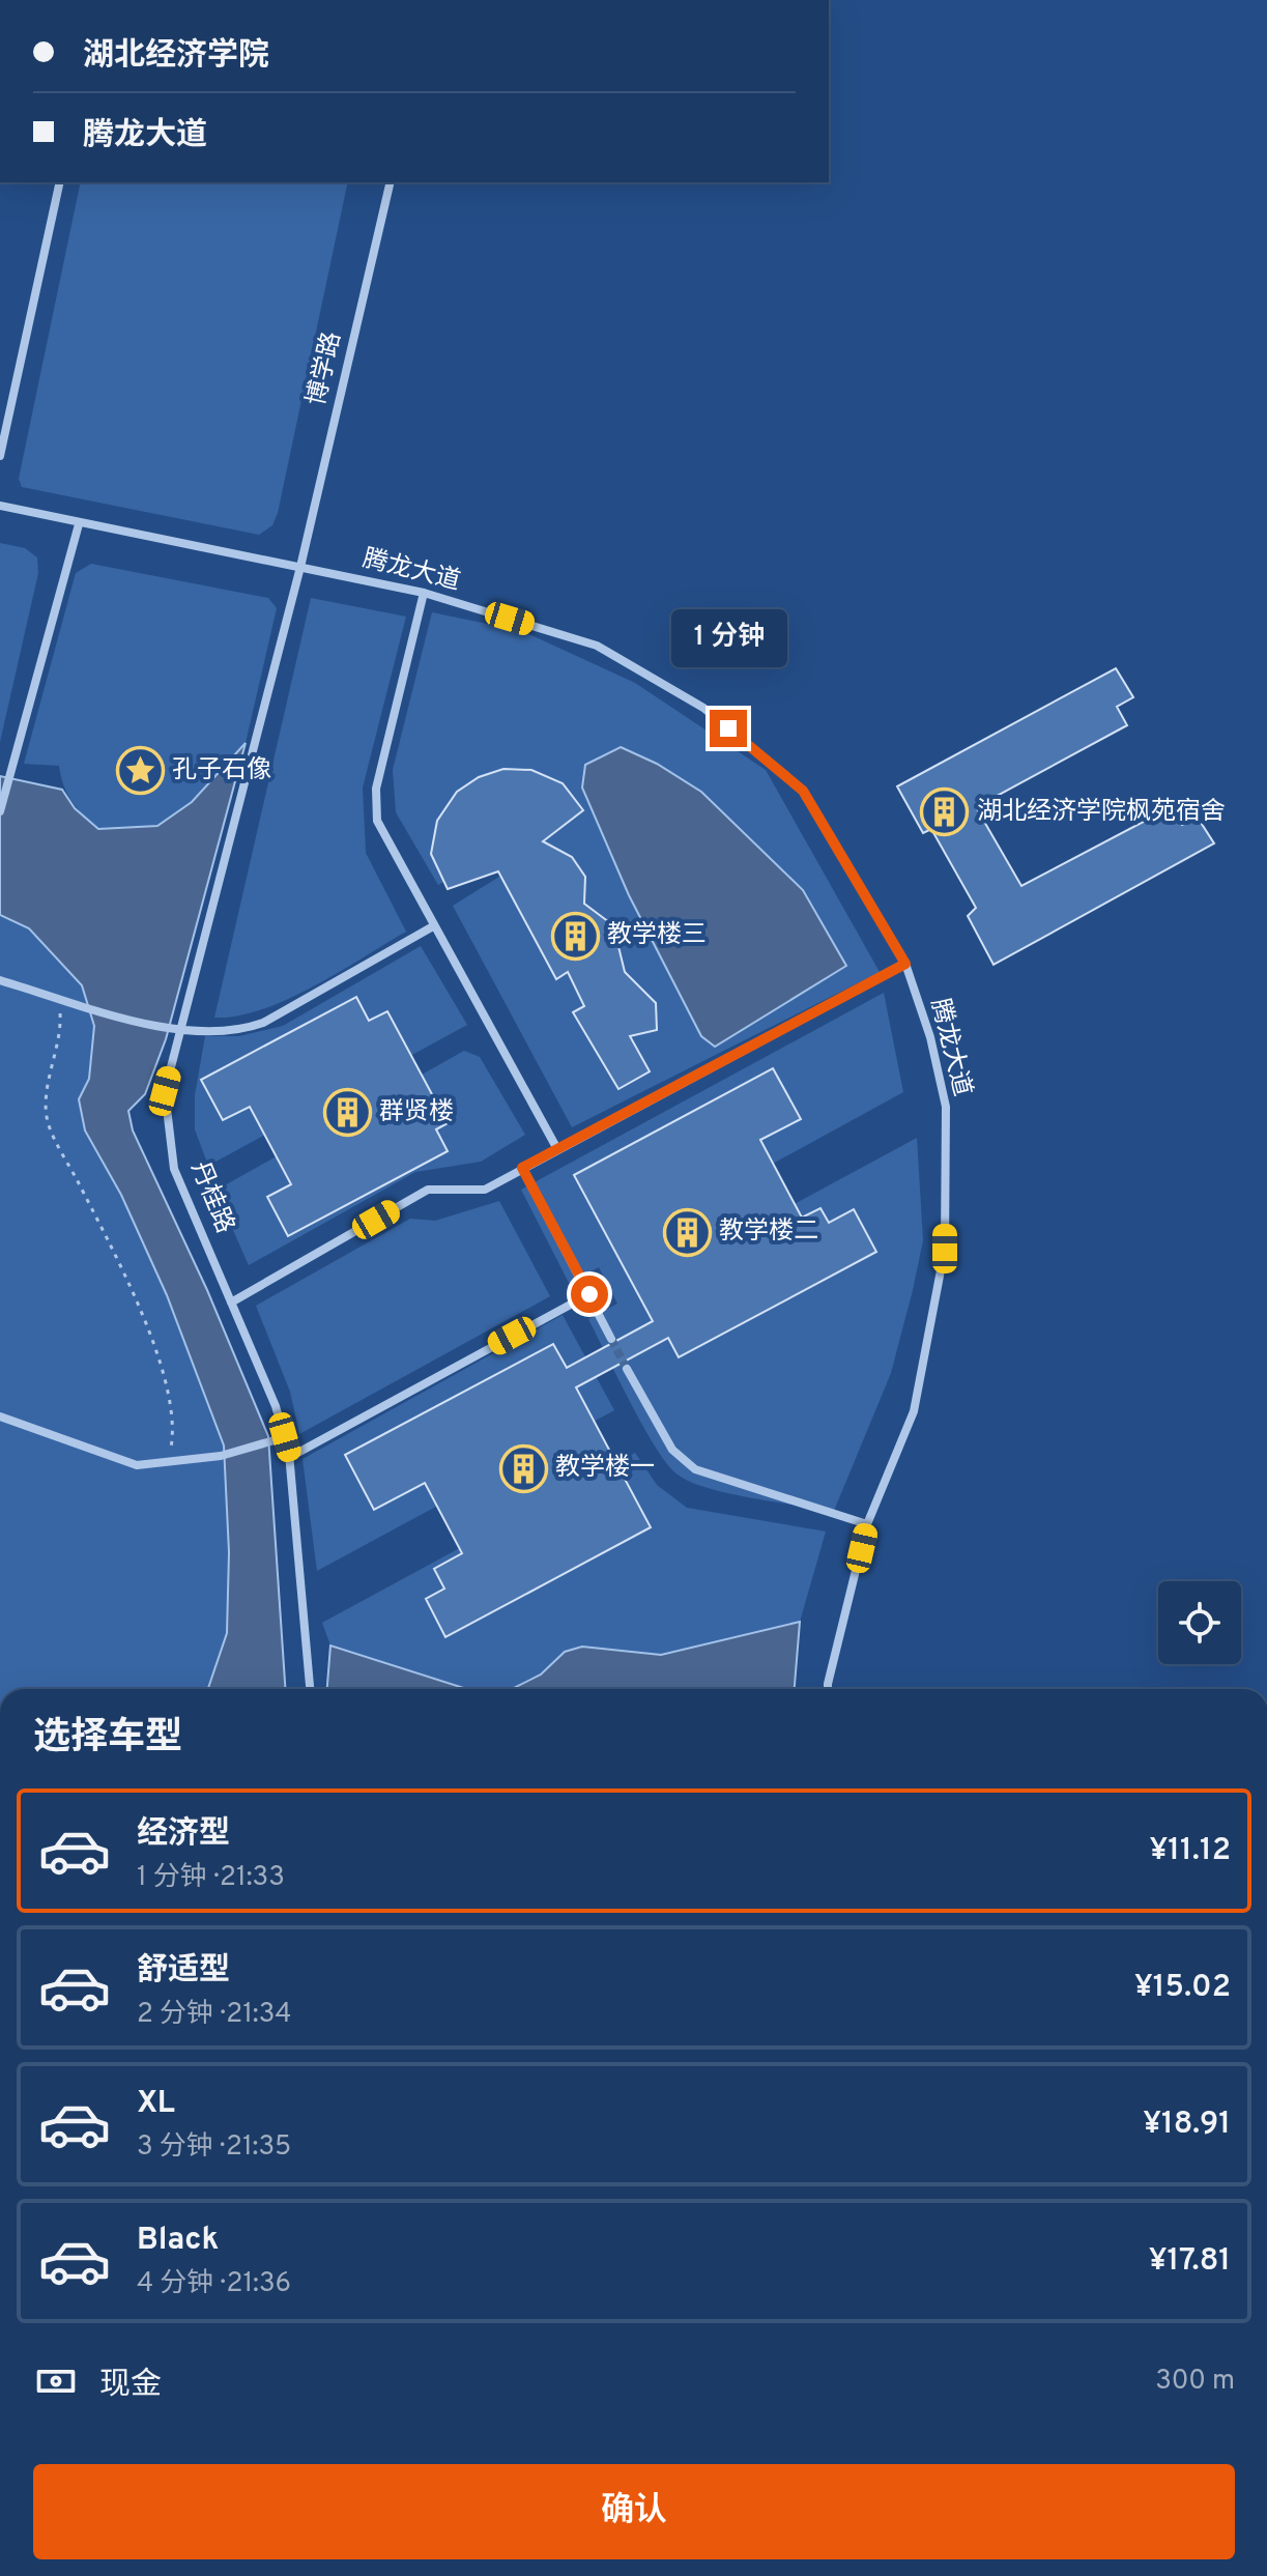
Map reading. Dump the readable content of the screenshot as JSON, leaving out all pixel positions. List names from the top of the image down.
{
  "streets": {
    "street": ["博学路", "腾龙大道", "丹桂路"]
  },
  "crossings": [
    ["博学路", "腾龙大道"],
    ["博学路", "丹桂路"],
    ["腾龙大道", "丹桂路"]
  ],
  "places": {
    "place": ["孔子石像"],
    "building": [
      "湖北经济学院枫苑宿舍",
      "教学楼三",
      "群贤楼",
      "教学楼二",
      "教学楼一"
    ]
  },
  "page": {
    "banner": ["湖北经济学院", "腾龙大道"],
    "bubble": "1 分钟",
    "heading": "选择车型",
    "list": [
      {
        "name": "经济型",
        "note": "1 分钟 · 21:33",
        "value": "¥11.12"
      },
      {
        "name": "舒适型",
        "note": "2 分钟 · 21:34",
        "value": "¥15.02"
      },
      {
        "name": "XL",
        "note": "3 分钟 · 21:35",
        "value": "¥18.91"
      },
      {
        "name": "Black",
        "note": "4 分钟 · 21:36",
        "value": "¥17.81"
      }
    ],
    "pay": ["现金", "300 m"],
    "buttons": "确认"
  }
}
